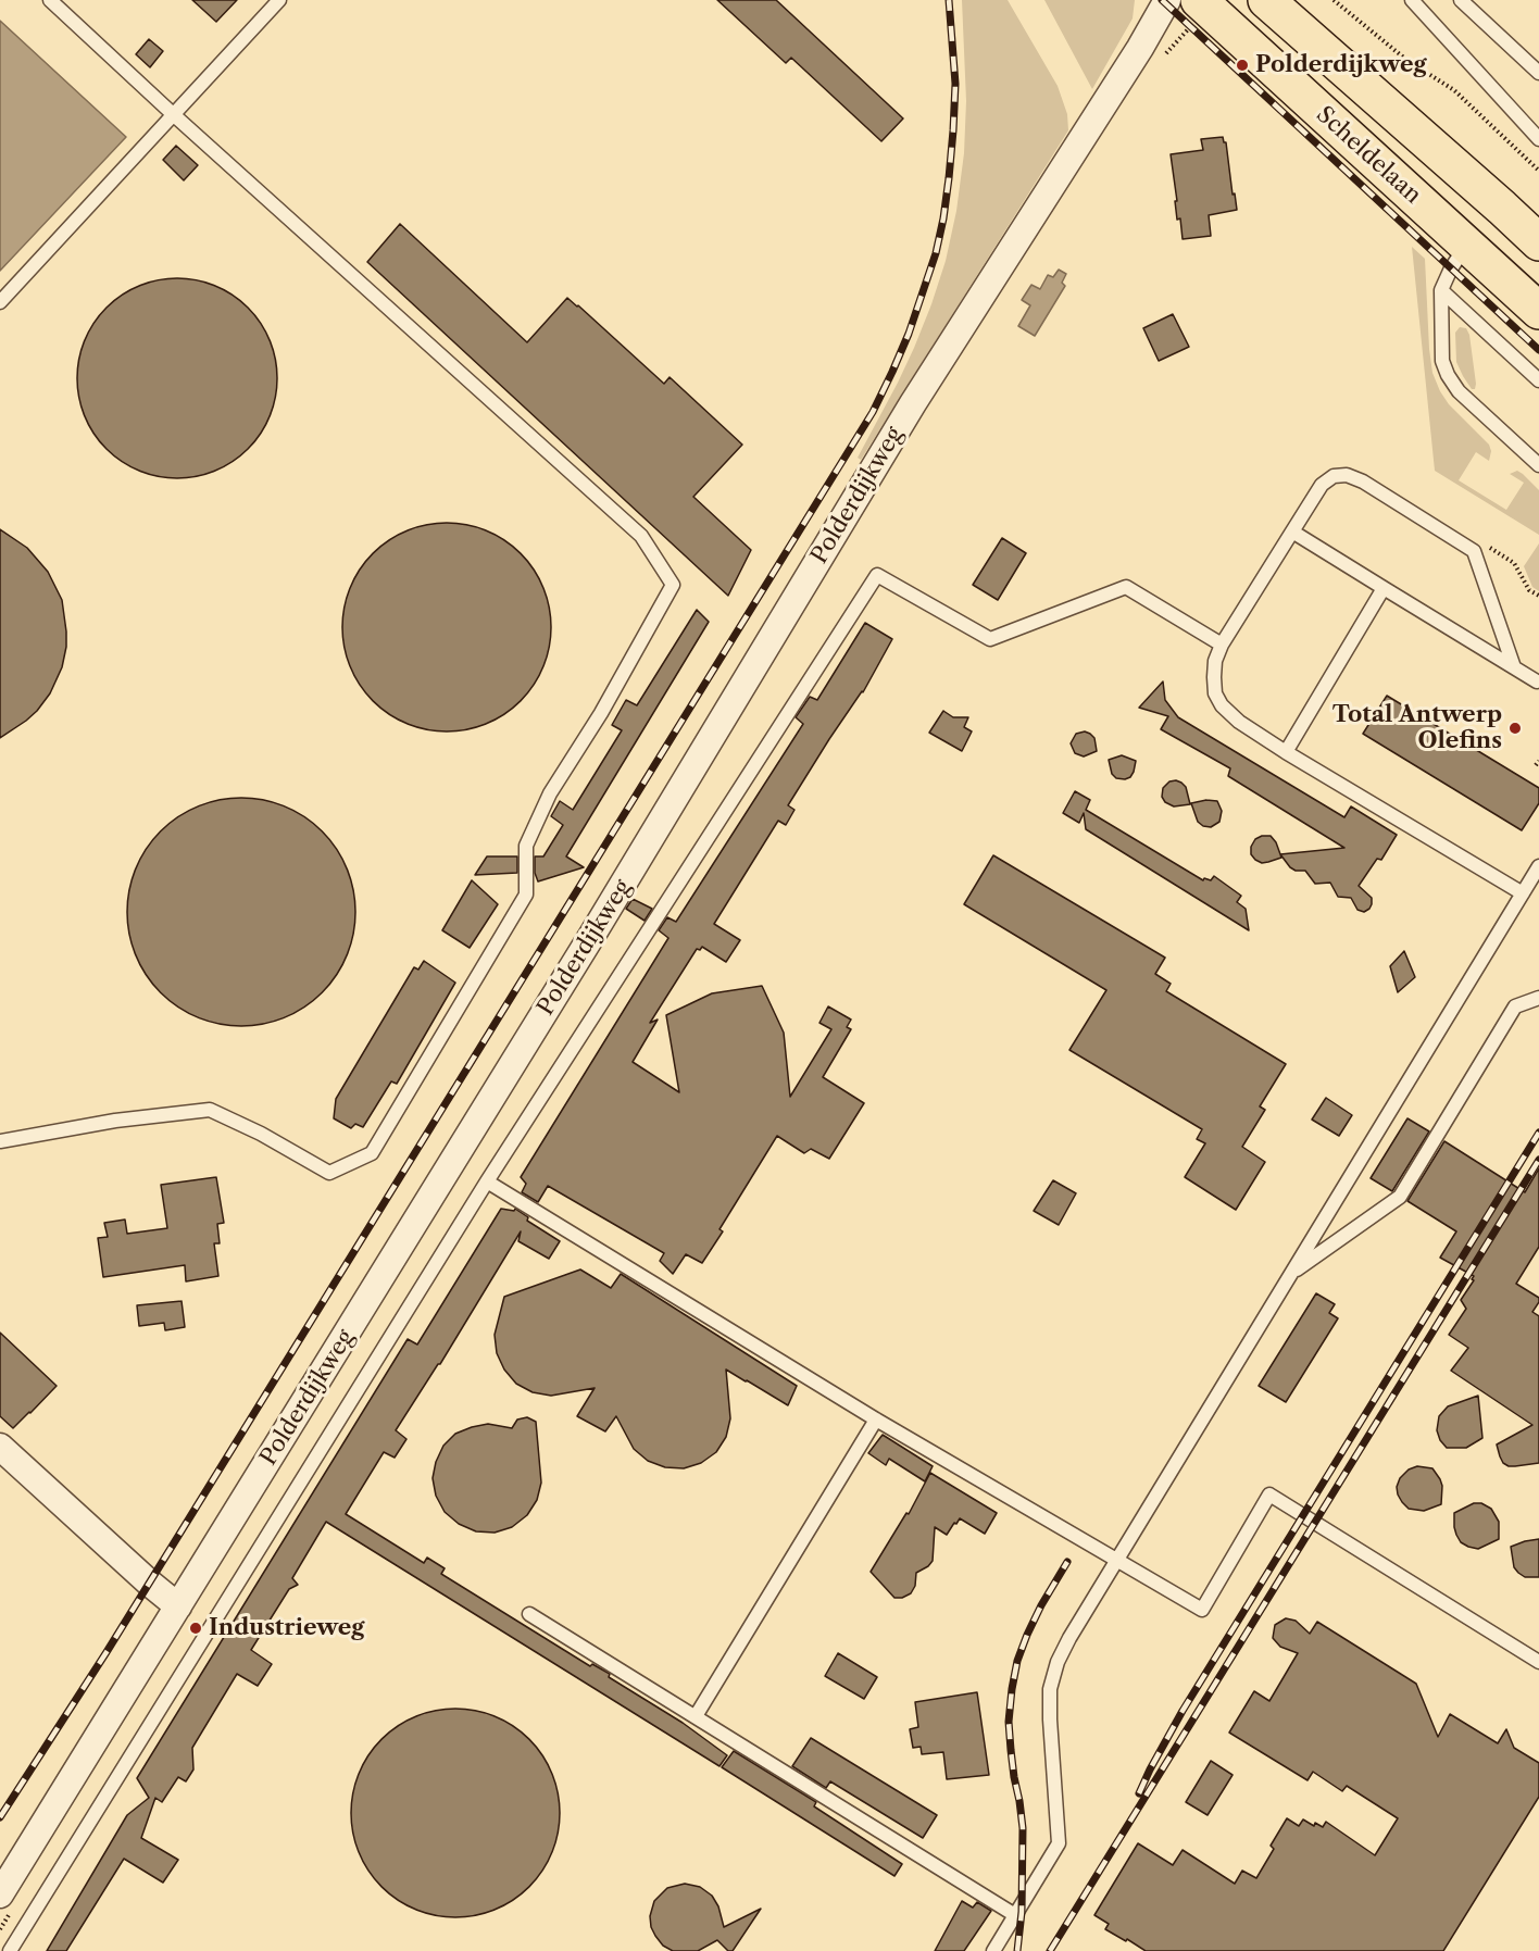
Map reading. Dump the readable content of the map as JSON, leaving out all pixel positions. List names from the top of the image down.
{
  "streets": {
    "main road": ["Scheldelaan"],
    "street": ["Polderdijkweg"]
  },
  "places": ["Polderdijkweg", "Total Antwerp Olefins", "Industrieweg"]
}
